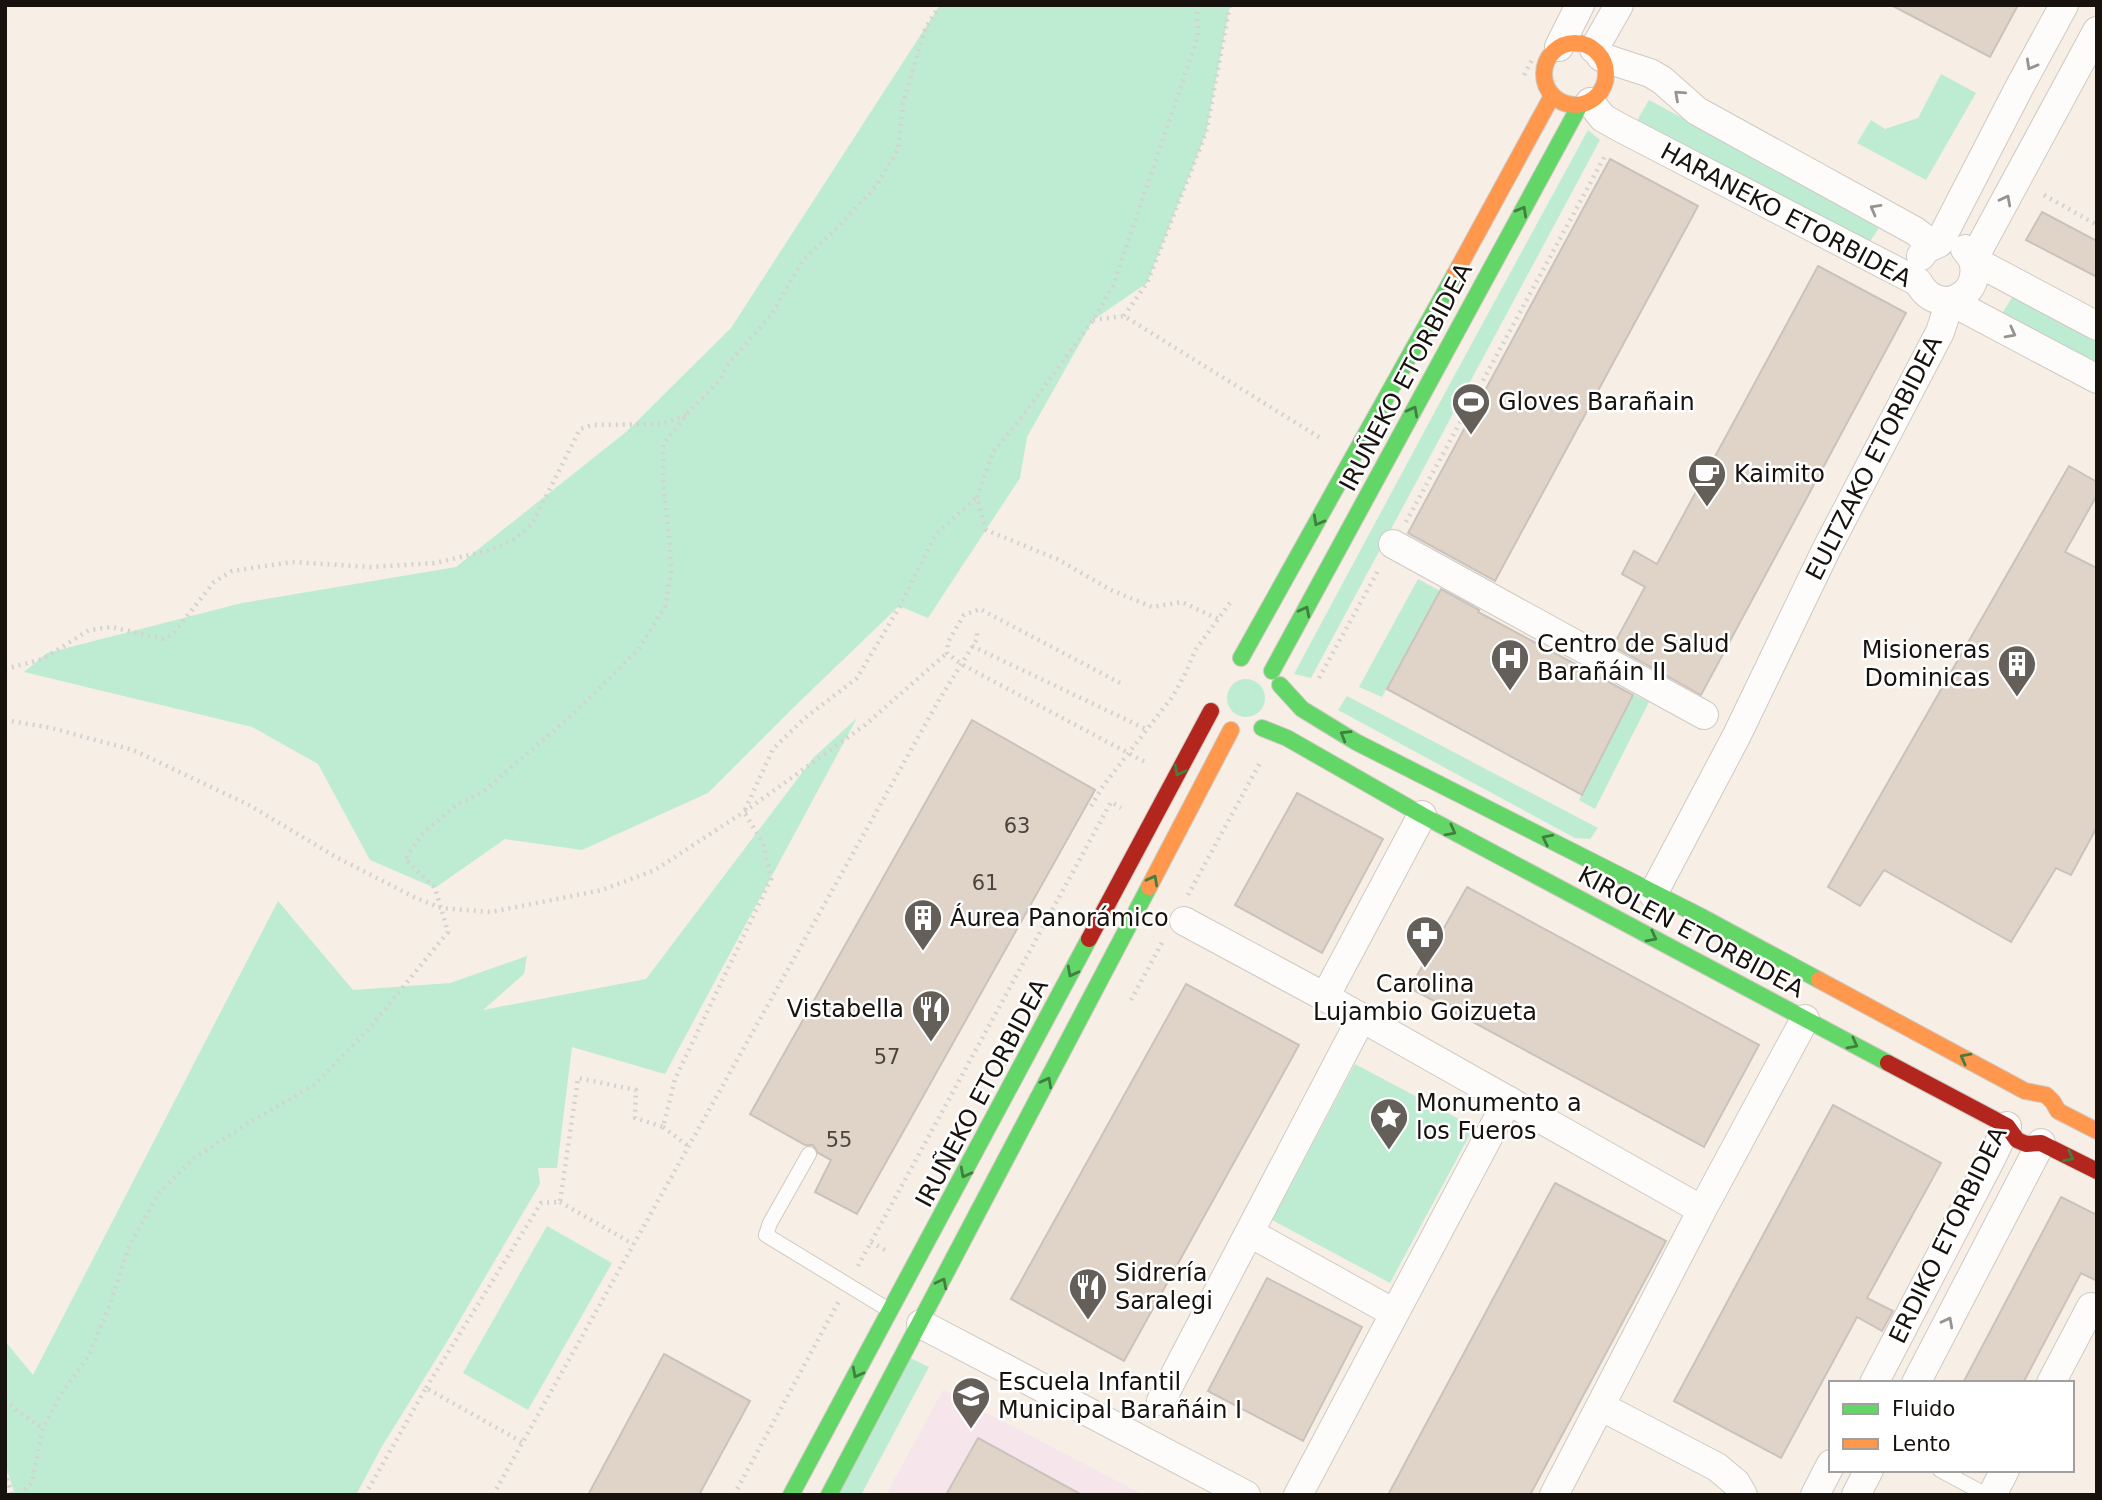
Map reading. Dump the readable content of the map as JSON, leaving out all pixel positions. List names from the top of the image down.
{
  "streets": {
    "main road": ["IRUÑEKO ETORBIDEA", "KIROLEN ETORBIDEA", "ERDIKO ETORBIDEA"],
    "street": ["HARANEKO ETORBIDEA", "EULTZAKO ETORBIDEA"]
  },
  "crossings": [
    ["HARANEKO ETORBIDEA", "IRUÑEKO ETORBIDEA"],
    ["HARANEKO ETORBIDEA", "EULTZAKO ETORBIDEA"],
    ["IRUÑEKO ETORBIDEA", "KIROLEN ETORBIDEA"],
    ["EULTZAKO ETORBIDEA", "KIROLEN ETORBIDEA"],
    ["KIROLEN ETORBIDEA", "ERDIKO ETORBIDEA"]
  ],
  "one_way": ["ERDIKO ETORBIDEA"],
  "places": {
    "sports": ["Gloves Barañain"],
    "cafe": ["Kaimito"],
    "hospital": ["Centro de Salud Barañáin II"],
    "building": ["Misioneras Dominicas", "Áurea Panorámico"],
    "pharmacy": ["Carolina Lujambio Goizueta"],
    "restaurant": ["Vistabella", "Sidrería Saralegi"],
    "place": ["Monumento a los Fueros"],
    "school or university": ["Escuela Infantil Municipal Barañáin I"]
  },
  "house_numbers": [
    "63",
    "61",
    "57",
    "55"
  ],
  "legend": ["Fluido", "Lento"]
}
